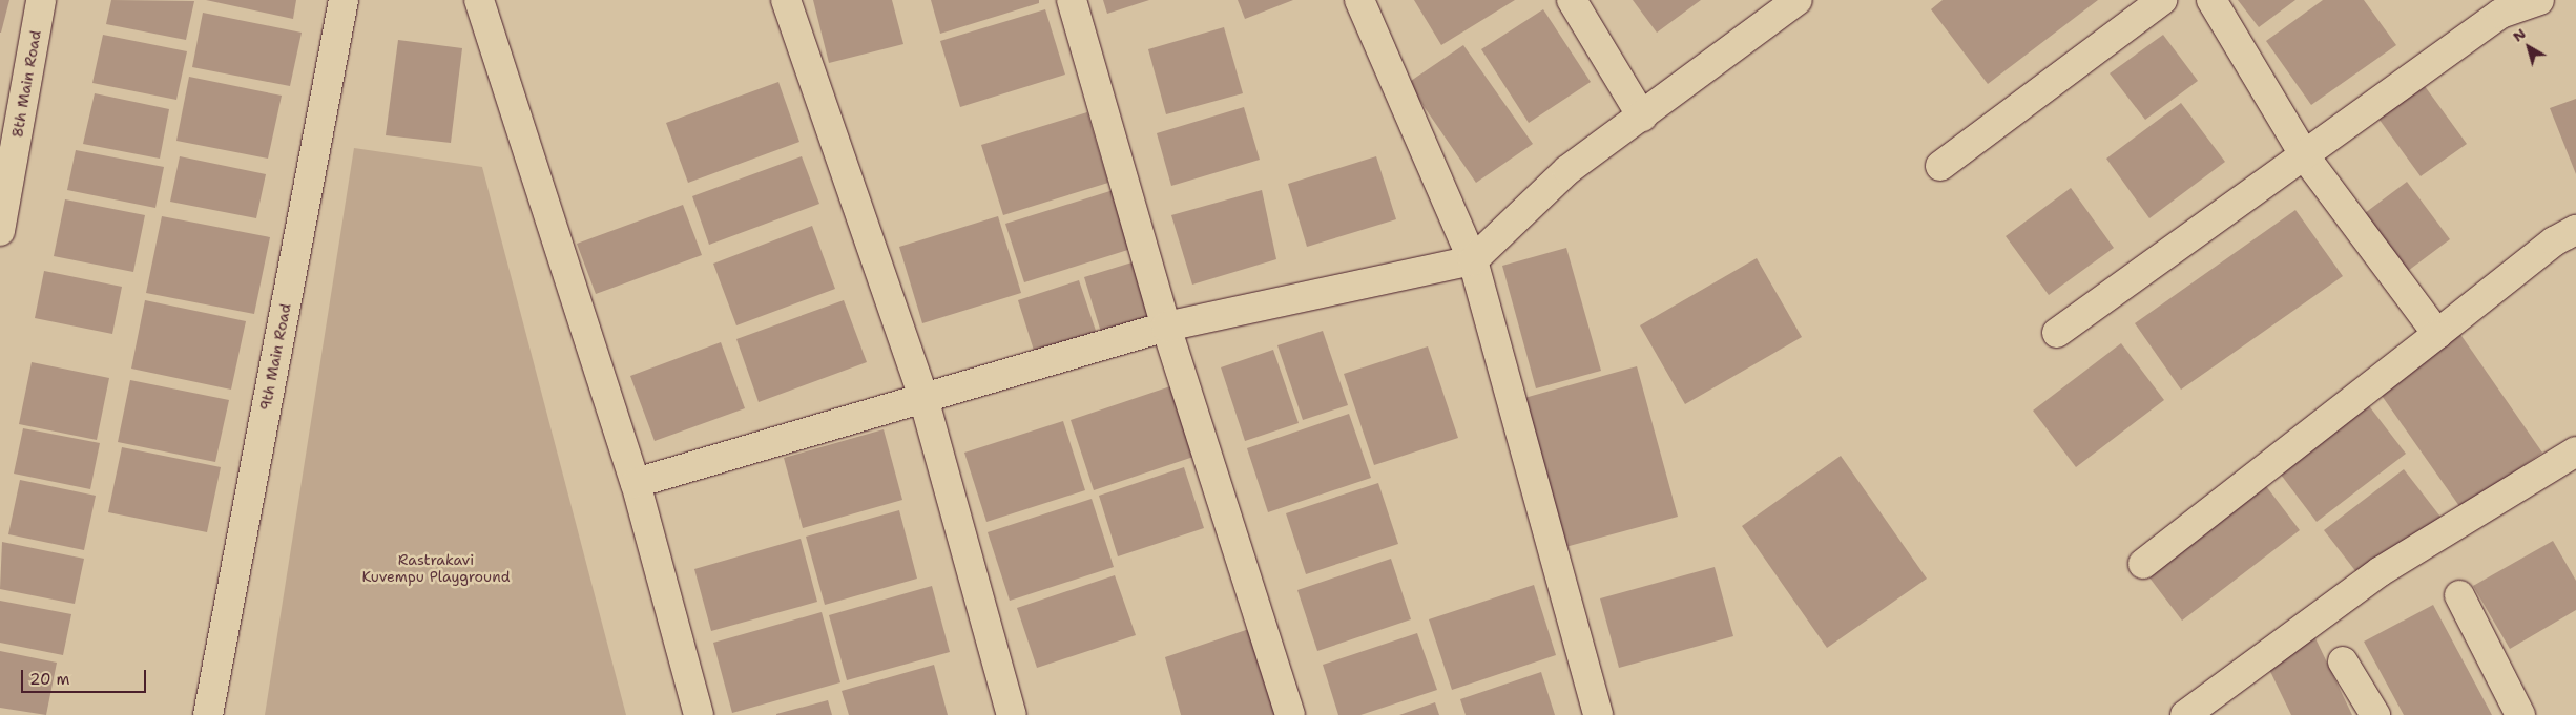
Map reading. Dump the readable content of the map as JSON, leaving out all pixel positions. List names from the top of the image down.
{
  "streets": {
    "street": ["8th Main Road", "9th Main Road"]
  },
  "parks": ["Rastrakavi Kuvempu Playground"],
  "scale_bar": "20 m",
  "north": "top left"
}
